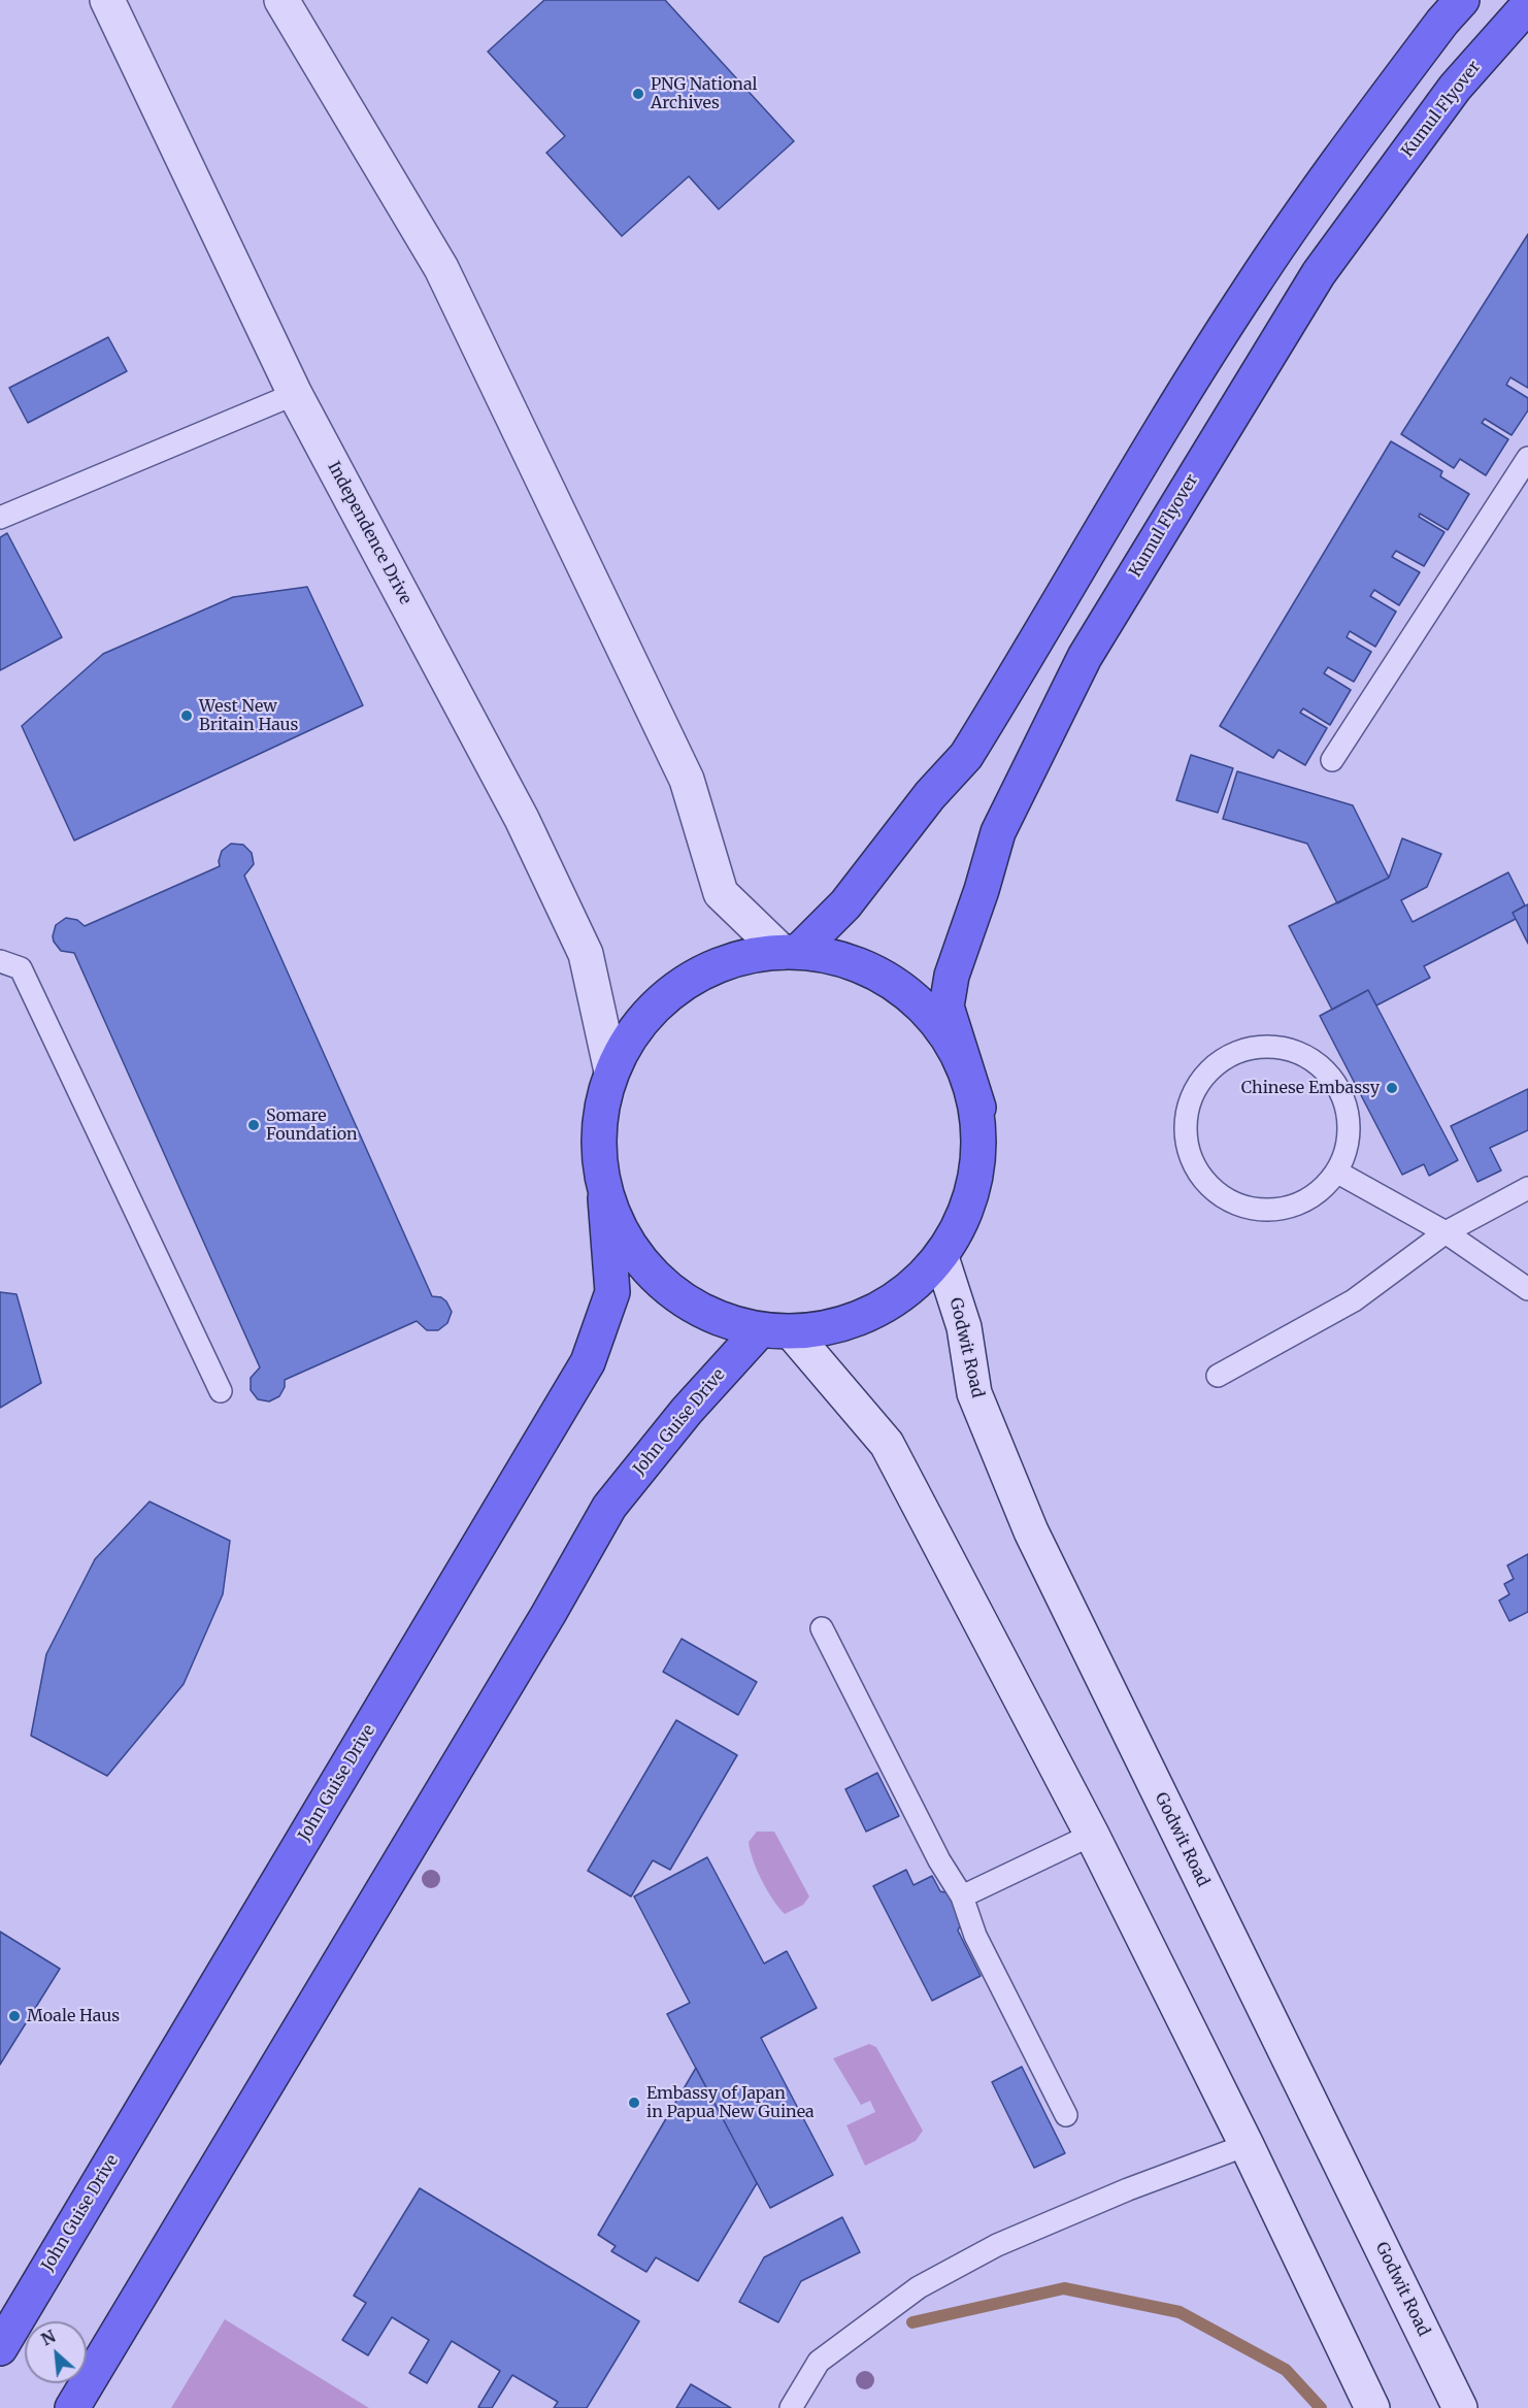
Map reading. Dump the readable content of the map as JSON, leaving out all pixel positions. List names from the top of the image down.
{
  "streets": {
    "highway": ["Kumul Flyover", "John Guise Drive"],
    "main road": ["Independence Drive", "Godwit Road"]
  },
  "places": [
    "PNG National Archives",
    "West New Britain Haus",
    "Chinese Embassy",
    "Somare Foundation",
    "Moale Haus",
    "Embassy of Japan in Papua New Guinea"
  ],
  "north": "top left"
}
